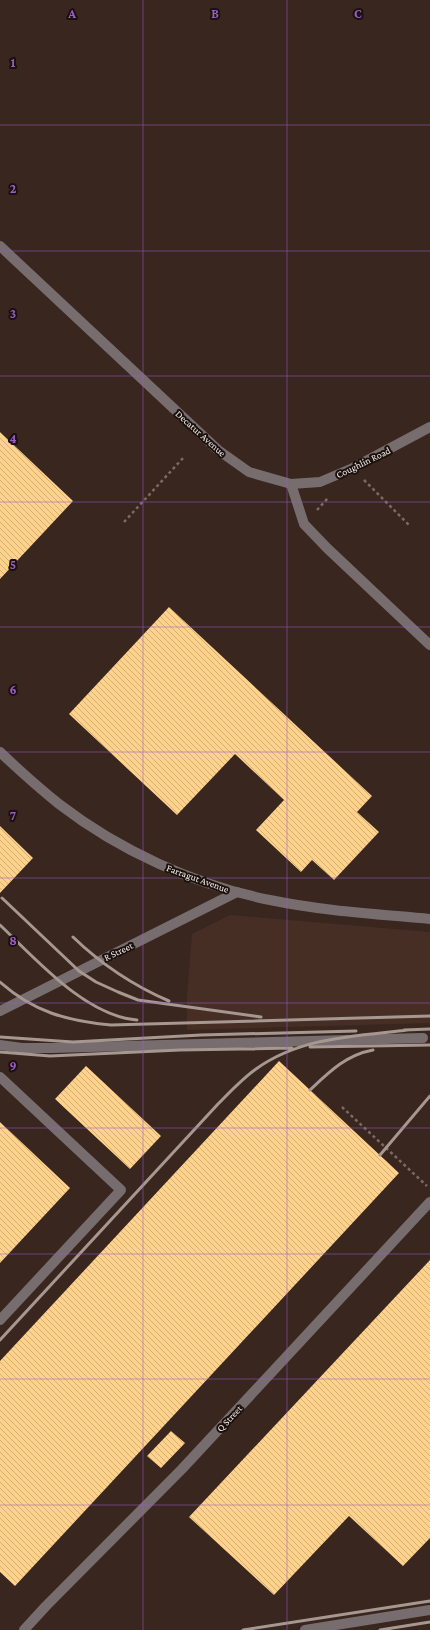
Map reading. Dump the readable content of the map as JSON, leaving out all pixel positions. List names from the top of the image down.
{
  "streets": {
    "street": [
      "Decatur Avenue",
      "Coughlin Road",
      "Farragut Avenue",
      "R Street",
      "Q Street"
    ]
  },
  "crossings": [
    ["Decatur Avenue", "Coughlin Road"],
    ["Farragut Avenue", "R Street"]
  ],
  "grid": {
    "columns": ["A", "B", "C"],
    "rows": [
      "1",
      "2",
      "3",
      "4",
      "5",
      "6",
      "7",
      "8",
      "9"
    ]
  }
}
